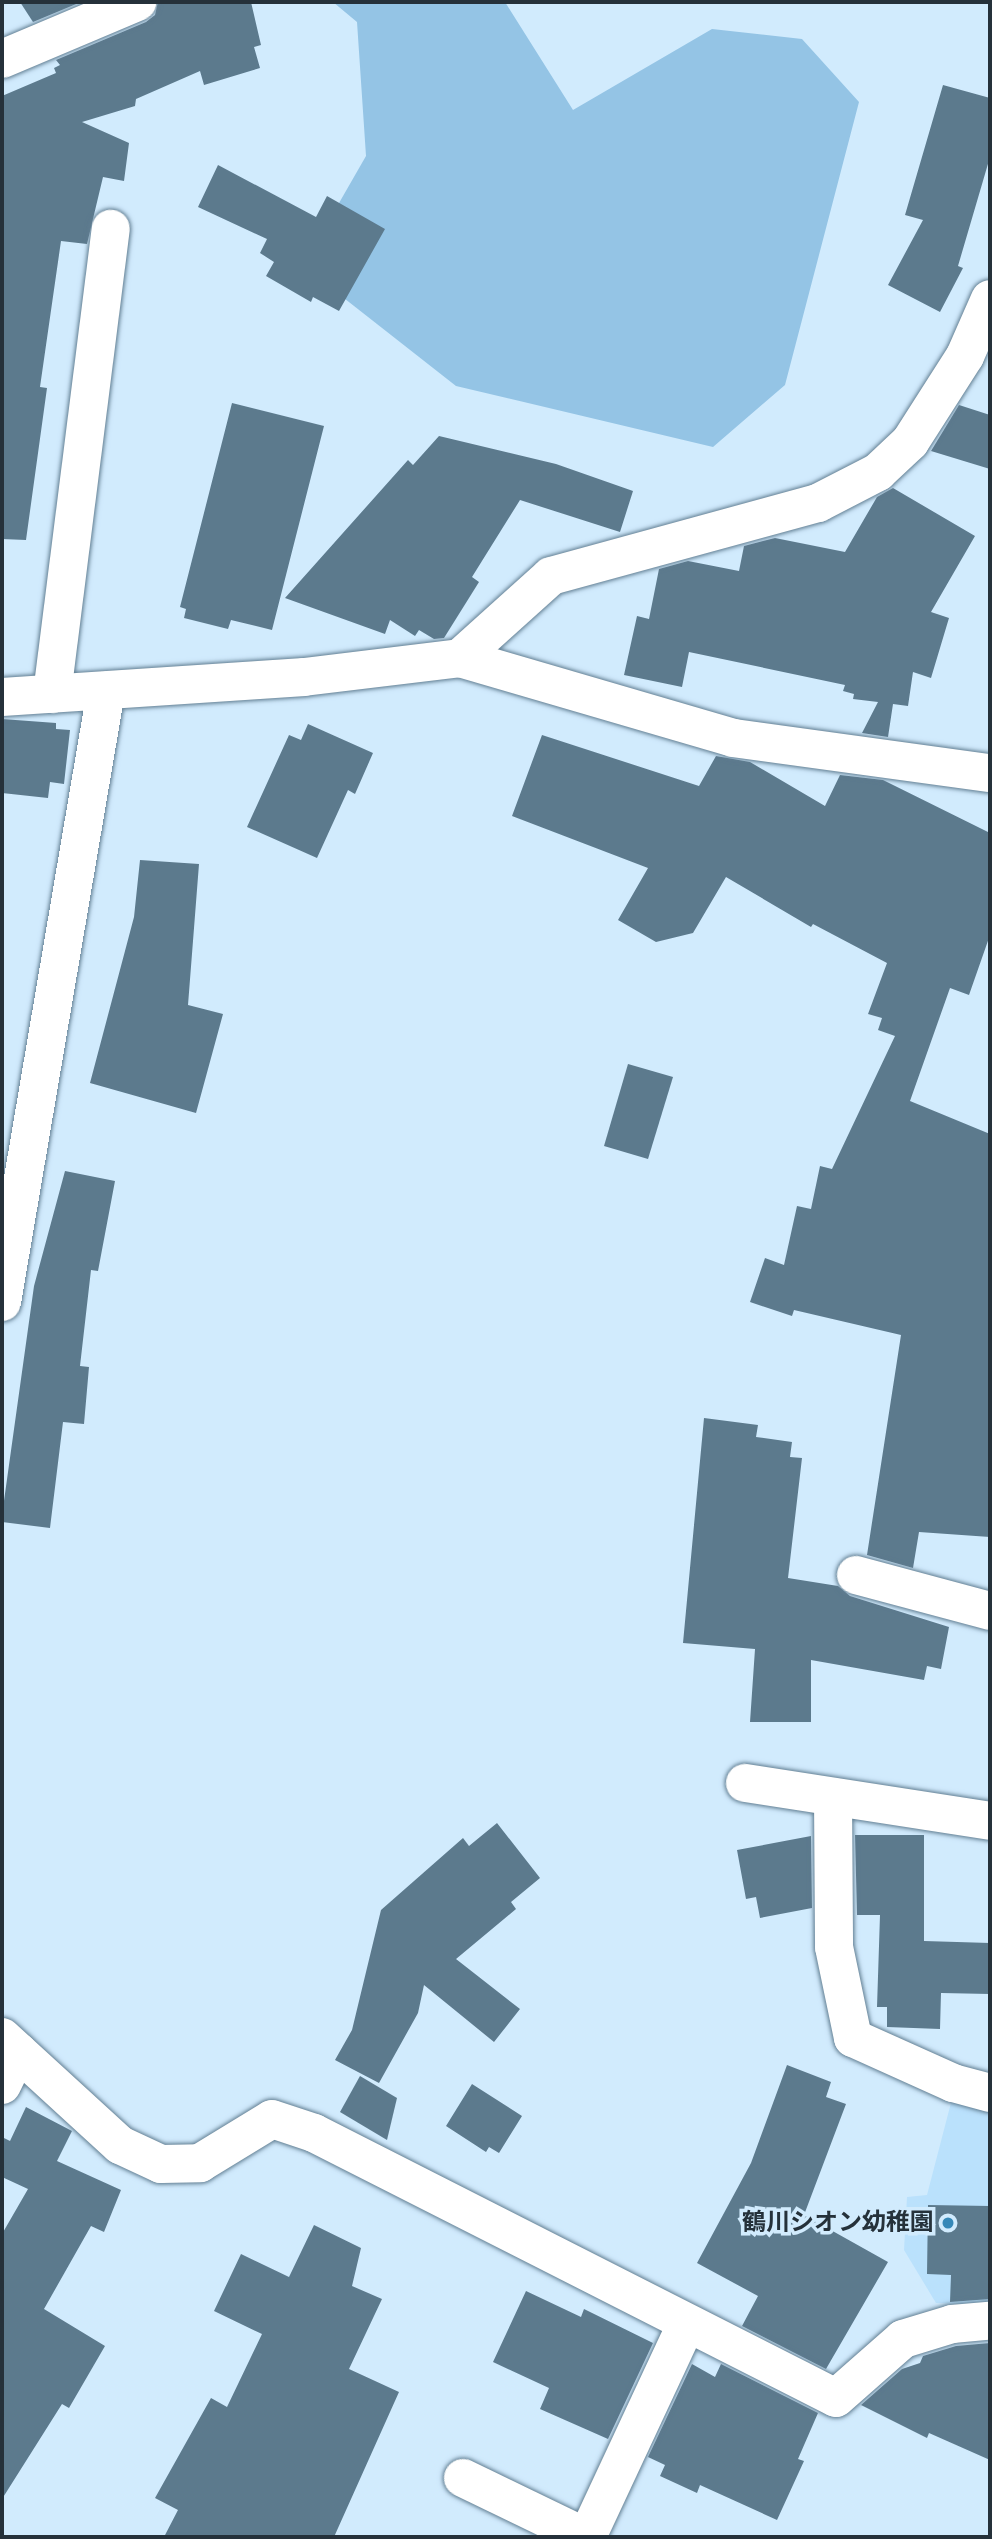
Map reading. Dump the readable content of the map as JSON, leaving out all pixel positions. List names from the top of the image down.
{
  "places": ["鶴川シオン幼稚園"]
}
